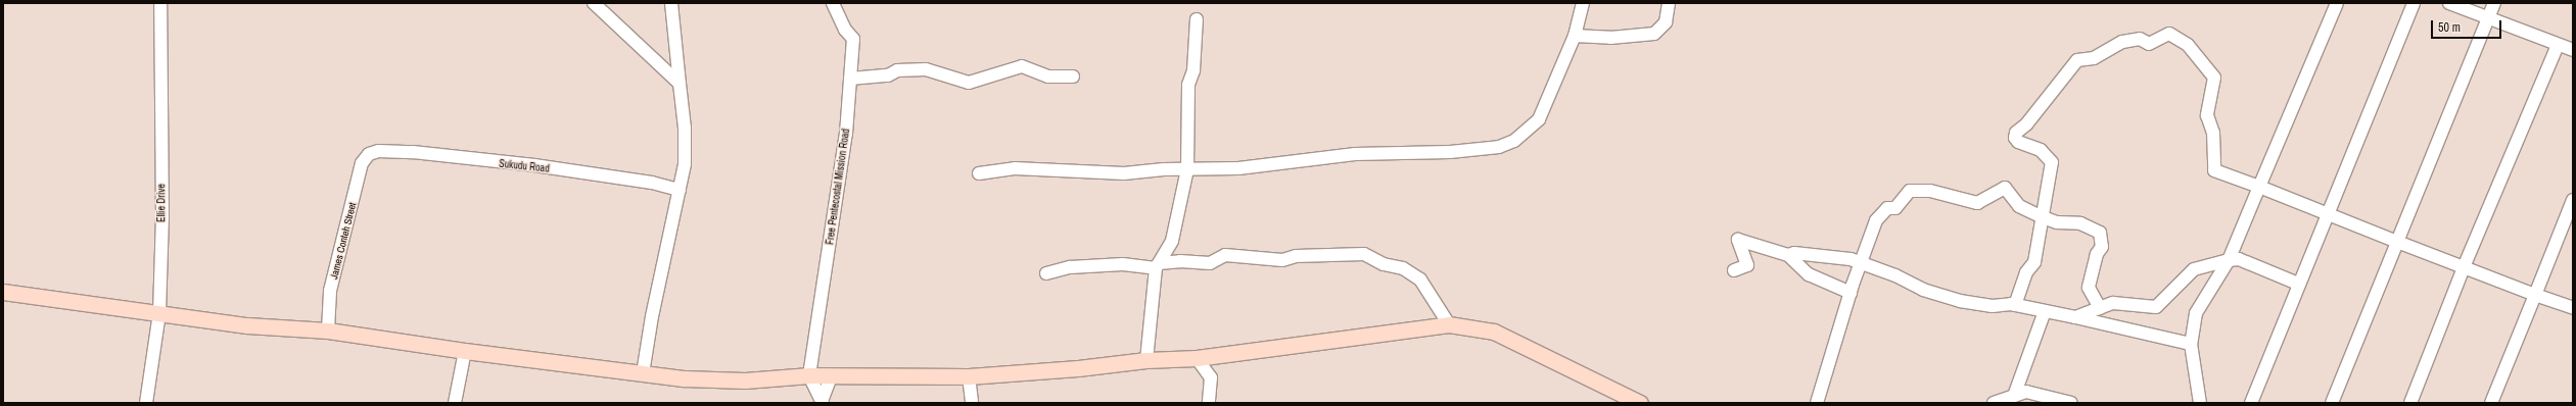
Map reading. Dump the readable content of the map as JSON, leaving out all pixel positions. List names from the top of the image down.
{
  "streets": {
    "street": [
      "Sukudu Road",
      "Free Pentecostal Mission Road",
      "Ellie Drive",
      "James Conteh Street"
    ]
  },
  "crossings": [
    ["Sukudu Road", "James Conteh Street"]
  ],
  "scale_bar": "50 m"
}
